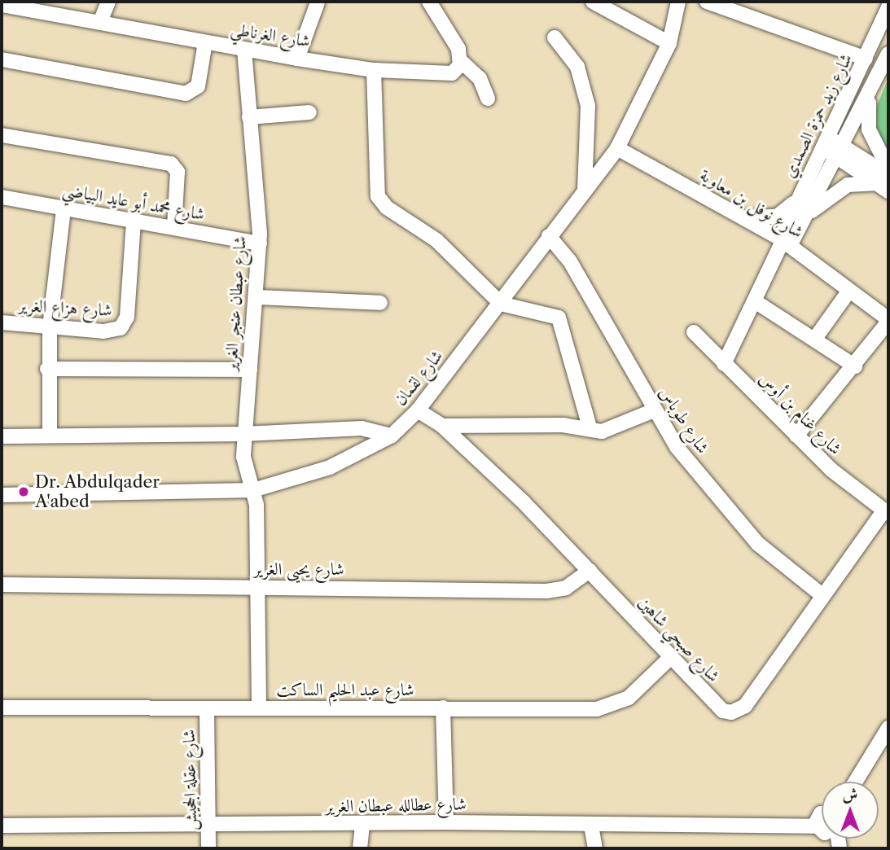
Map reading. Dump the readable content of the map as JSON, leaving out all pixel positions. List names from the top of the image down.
{
  "streets": {
    "street": [
      "شارع الغرناطي",
      "شارع زيد حمزة الصمدي",
      "شارع محمد أبو عايد البياضي",
      "شارع نوفل بن معاوية",
      "شارع عبطان عنجر الغرير",
      "شارع هزاع الغرير",
      "شارع لقمان",
      "شارع غنام بن أوس",
      "شارع طوباس",
      "شارع يحيى الغرير",
      "شارع صبحي شاهين",
      "شارع عبد الحليم الساكت",
      "شارع عقلة الجحيش",
      "شارع عطالله عبطان الغرير"
    ]
  },
  "crossings": [
    ["شارع الغرناطي", "شارع عبطان عنجر الغرير"],
    ["شارع زيد حمزة الصمدي", "شارع نوفل بن معاوية"],
    ["شارع محمد أبو عايد البياضي", "شارع عبطان عنجر الغرير"],
    ["شارع محمد أبو عايد البياضي", "شارع هزاع الغرير"],
    ["شارع نوفل بن معاوية", "شارع لقمان"],
    ["شارع عبطان عنجر الغرير", "شارع لقمان"],
    ["شارع عبطان عنجر الغرير", "شارع يحيى الغرير"],
    ["شارع عبطان عنجر الغرير", "شارع عبد الحليم الساكت"],
    ["شارع لقمان", "شارع طوباس"],
    ["شارع لقمان", "شارع صبحي شاهين"],
    ["شارع غنام بن أوس", "شارع صبحي شاهين"],
    ["شارع طوباس", "شارع صبحي شاهين"],
    ["شارع يحيى الغرير", "شارع صبحي شاهين"],
    ["شارع صبحي شاهين", "شارع عبد الحليم الساكت"],
    ["شارع عبد الحليم الساكت", "شارع عقلة الجحيش"],
    ["شارع عقلة الجحيش", "شارع عطالله عبطان الغرير"]
  ],
  "places": ["Dr. Abdulqader A'abed"],
  "north": "top"
}
